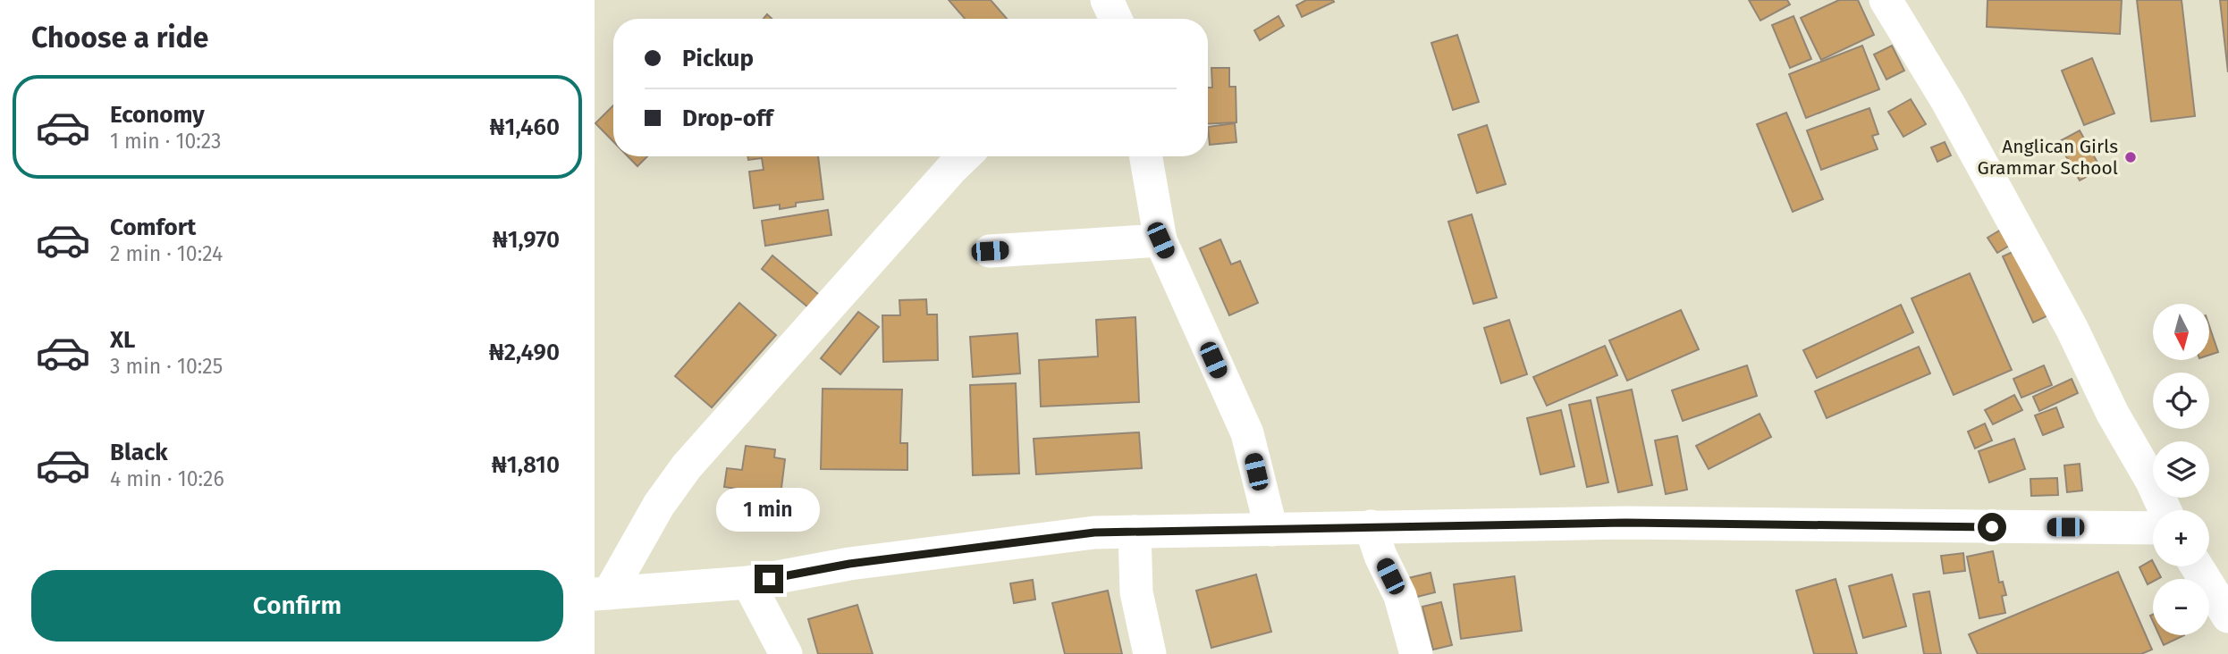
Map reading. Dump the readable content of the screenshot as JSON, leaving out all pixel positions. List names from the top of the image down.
{
  "places": ["Anglican Girls Grammar School"],
  "north": "bottom",
  "page": {
    "heading": "Choose a ride",
    "banner": ["Pickup", "Drop-off"],
    "list": [
      {
        "name": "Economy",
        "note": "1 min · 10:23",
        "value": "₦1,460"
      },
      {
        "name": "Comfort",
        "note": "2 min · 10:24",
        "value": "₦1,970"
      },
      {
        "name": "XL",
        "note": "3 min · 10:25",
        "value": "₦2,490"
      },
      {
        "name": "Black",
        "note": "4 min · 10:26",
        "value": "₦1,810"
      }
    ],
    "map_buttons": ["+", "−"],
    "bubble": "1 min",
    "buttons": "Confirm"
  }
}
